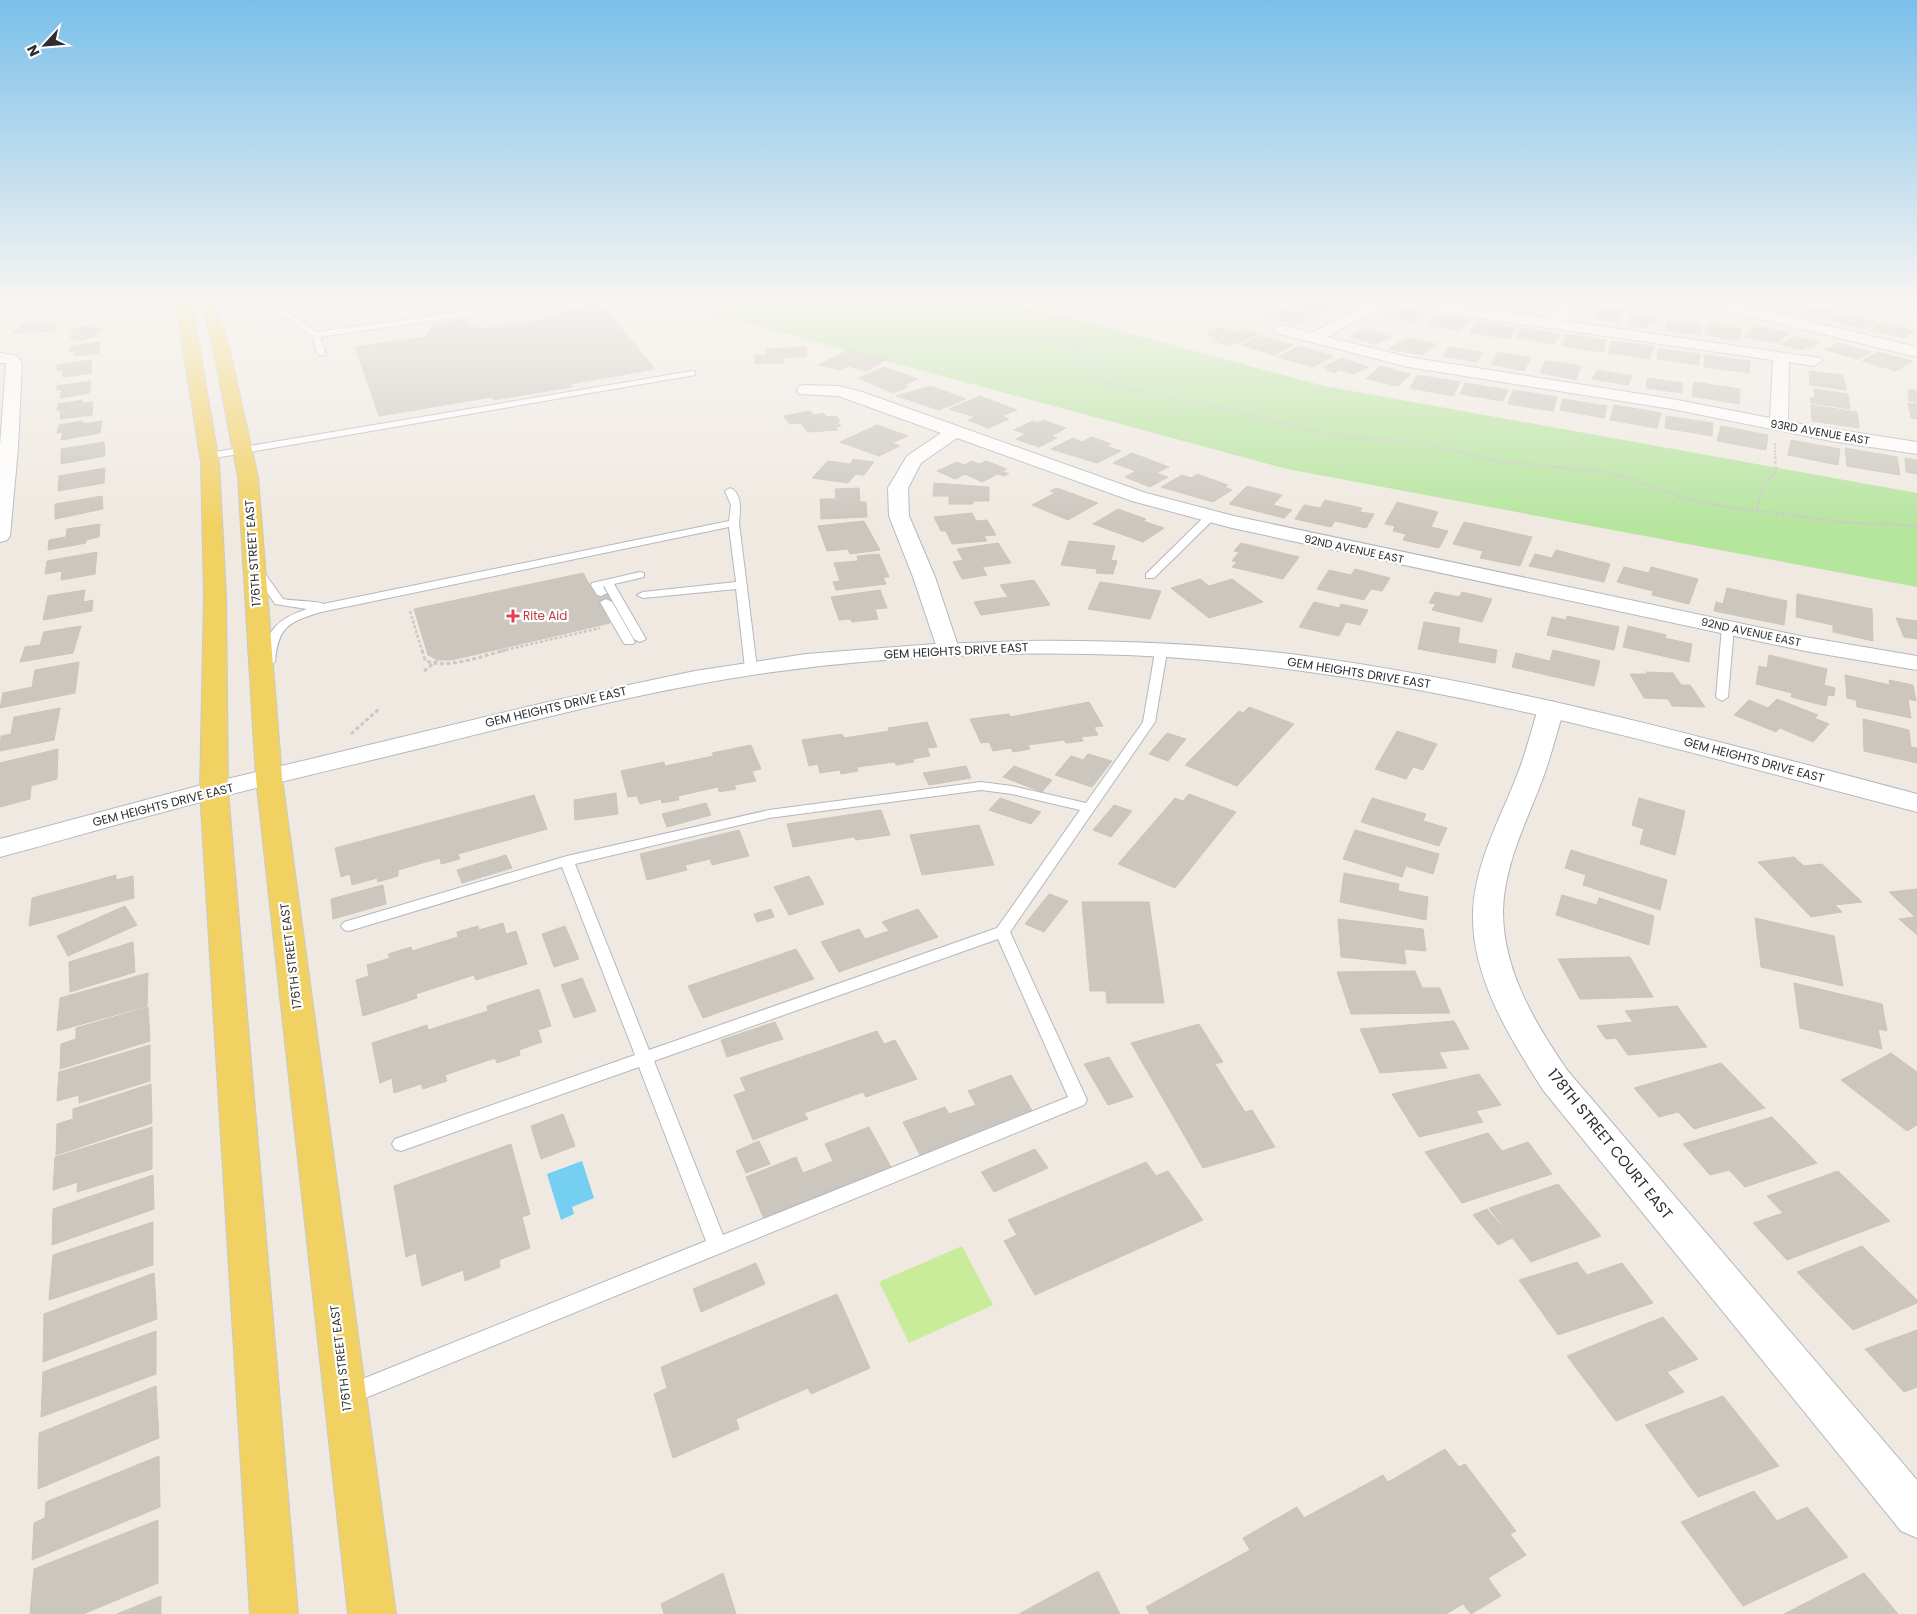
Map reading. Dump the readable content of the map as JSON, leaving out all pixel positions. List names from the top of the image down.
{
  "streets": {
    "main road": ["176TH STREET EAST"],
    "street": [
      "93RD AVENUE EAST",
      "92ND AVENUE EAST",
      "GEM HEIGHTS DRIVE EAST",
      "178TH STREET COURT EAST"
    ]
  },
  "crossings": [
    ["176TH STREET EAST", "GEM HEIGHTS DRIVE EAST"],
    ["GEM HEIGHTS DRIVE EAST", "178TH STREET COURT EAST"]
  ],
  "places": {
    "health": ["Rite Aid"]
  },
  "north": "bottom left"
}
